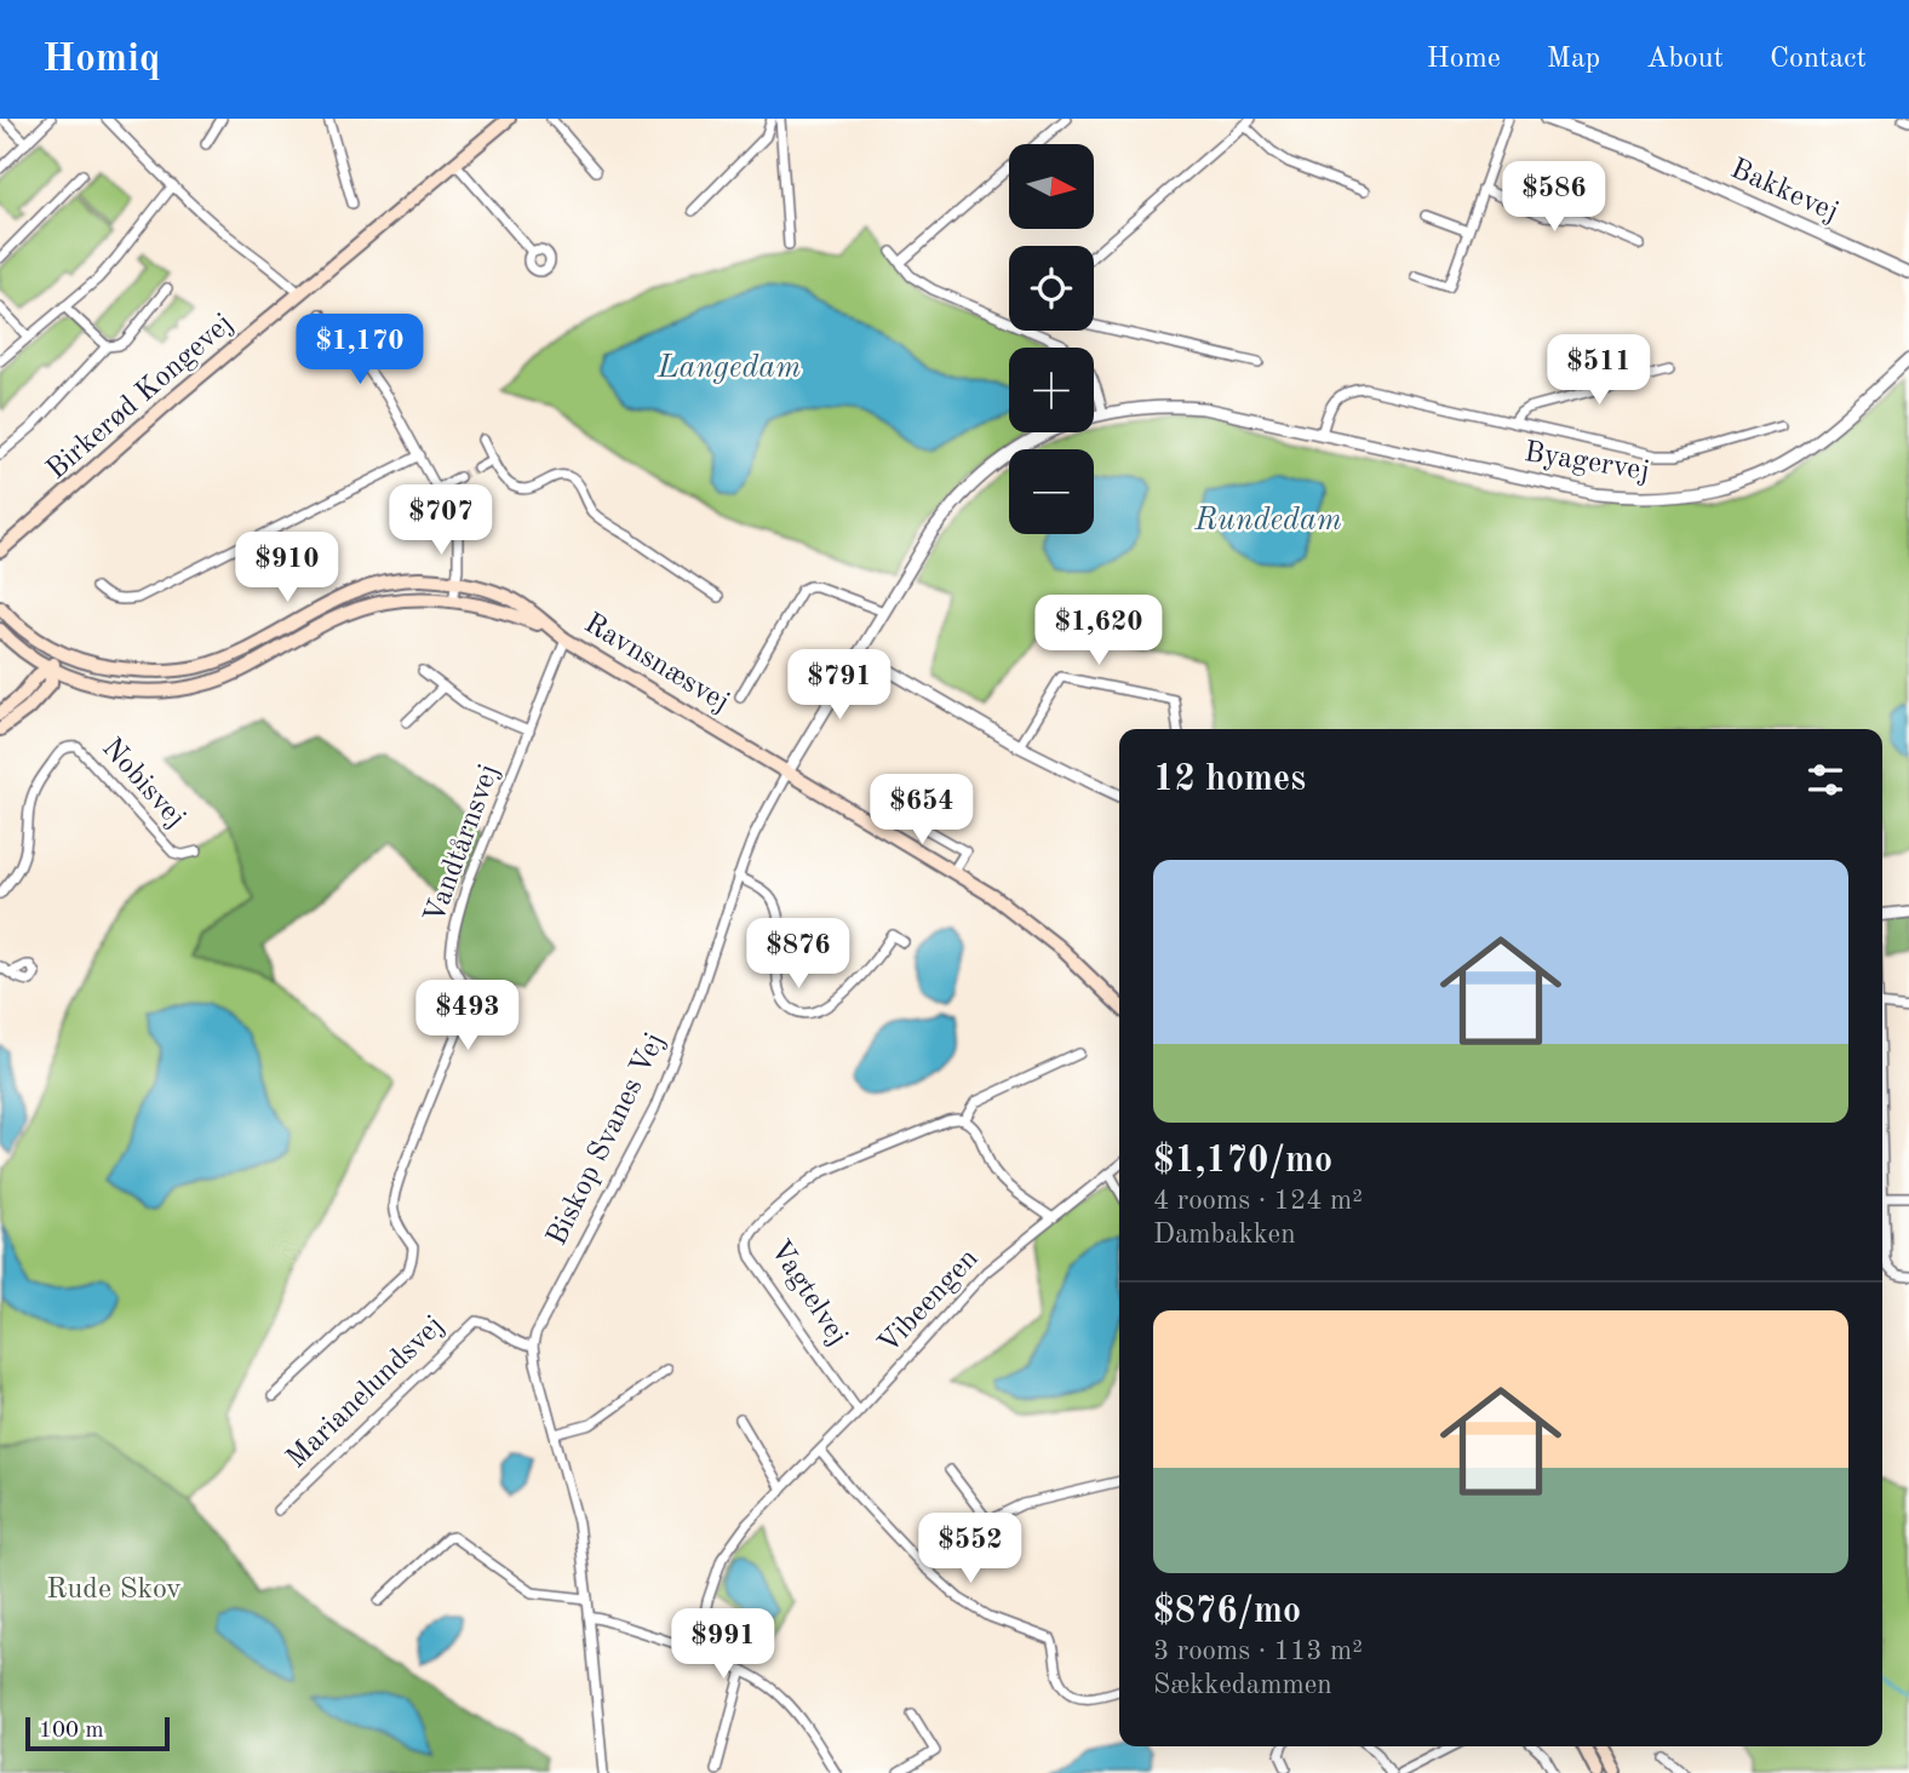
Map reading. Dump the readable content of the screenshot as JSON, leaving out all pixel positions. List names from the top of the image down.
{
  "streets": {
    "main road": ["Birkerød Kongevej", "Ravnsnæsvej"],
    "street": [
      "Bakkevej",
      "Byagervej",
      "Nobisvej",
      "Vandtårnsvej",
      "Biskop Svanes Vej",
      "Vagtelvej",
      "Vibeengen",
      "Marianelundsvej"
    ]
  },
  "crossings": [
    ["Byagervej", "Ravnsnæsvej"],
    ["Byagervej", "Biskop Svanes Vej"],
    ["Ravnsnæsvej", "Vandtårnsvej"],
    ["Ravnsnæsvej", "Biskop Svanes Vej"],
    ["Biskop Svanes Vej", "Marianelundsvej"],
    ["Vagtelvej", "Vibeengen"]
  ],
  "water": ["Langedam", "Rundedam"],
  "parks": ["Rude Skov"],
  "scale_bar": "100 m",
  "north": "right",
  "page": {
    "header": "Homiq",
    "nav": [
      "Home",
      "Map",
      "About",
      "Contact"
    ],
    "map_buttons": ["+", "−"],
    "price": [
      "$586",
      "$1,170",
      "$511",
      "$707",
      "$910",
      "$1,620",
      "$791",
      "$654",
      "$876",
      "$493",
      "$552",
      "$991"
    ],
    "heading": "12 homes",
    "list": [
      {
        "name": "$1,170/mo",
        "note": "4 rooms · 124 m² · Dambakken"
      },
      {
        "name": "$876/mo",
        "note": "3 rooms · 113 m² · Sækkedammen"
      }
    ],
    "scale": "100 m"
  }
}
